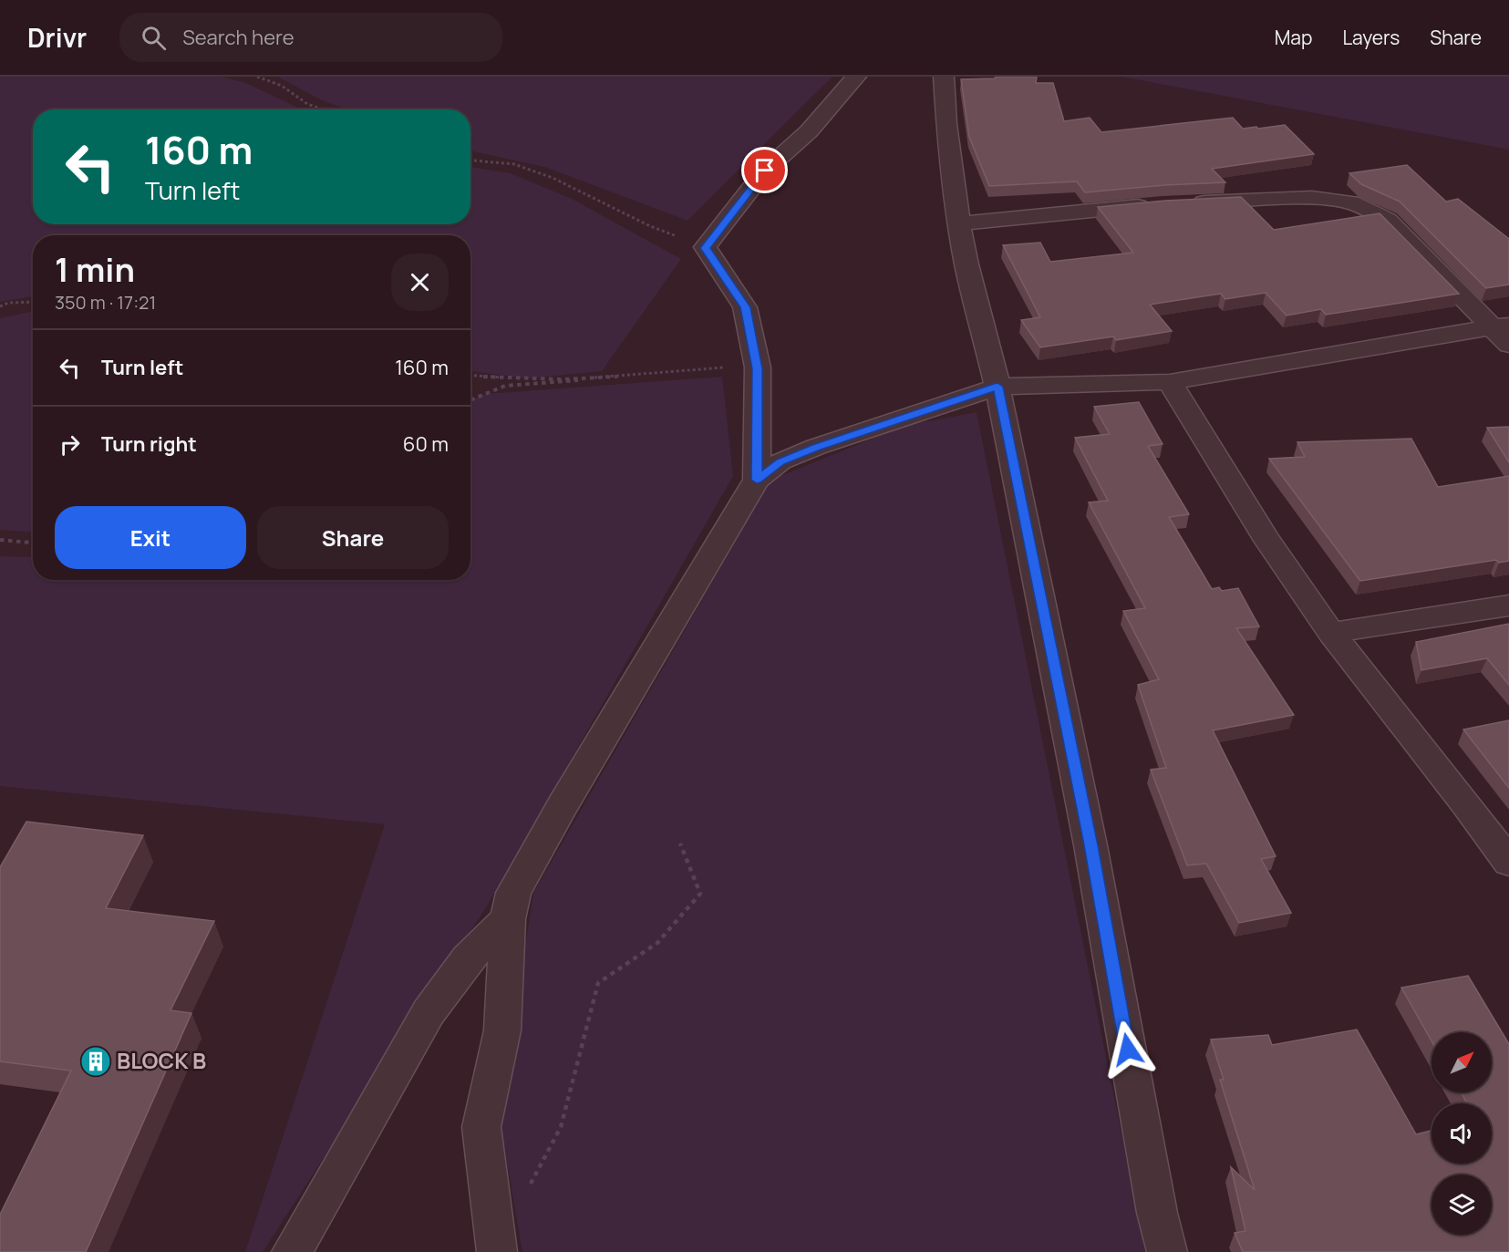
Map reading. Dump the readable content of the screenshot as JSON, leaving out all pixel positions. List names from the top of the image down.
{
  "places": {
    "building": ["BLOCK B"]
  },
  "north": "top right",
  "page": {
    "header": "Drivr",
    "search": "Search here",
    "nav": ["Map", "Layers", "Share"],
    "turn": ["160 m", "Turn left"],
    "heading": ["1 min", "350 m · 17:21"],
    "list": [
      {
        "name": "Turn left",
        "value": "160 m"
      },
      {
        "name": "Turn right",
        "value": "60 m"
      }
    ],
    "buttons": ["Exit", "Share"]
  }
}
